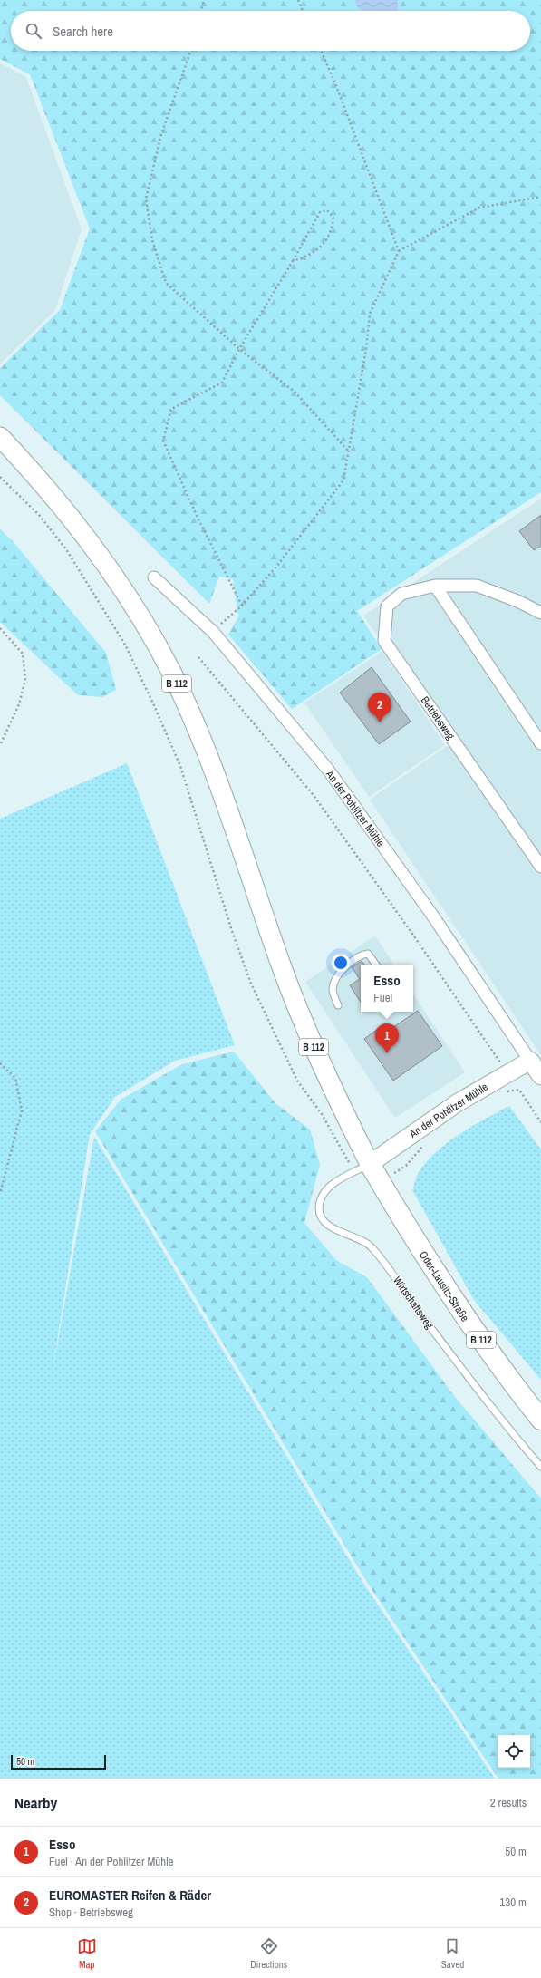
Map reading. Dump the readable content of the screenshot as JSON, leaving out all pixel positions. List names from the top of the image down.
{
  "streets": {
    "highway": ["B 112", "Oder-Lausitz-Straße"],
    "main road": ["An der Pohlitzer Mühle"],
    "street": ["Betriebsweg"],
    "lane": ["Wirtschaftsweg"]
  },
  "crossings": [
    ["B 112", "An der Pohlitzer Mühle"],
    ["B 112", "Oder-Lausitz-Straße"],
    ["B 112", "Wirtschaftsweg"],
    ["An der Pohlitzer Mühle", "Oder-Lausitz-Straße"],
    ["An der Pohlitzer Mühle", "Wirtschaftsweg"],
    ["Oder-Lausitz-Straße", "Wirtschaftsweg"]
  ],
  "scale_bar": "50 m",
  "page": {
    "search": "Search here",
    "pins": ["2", "1"],
    "popup": ["Esso", "Fuel"],
    "scale": "50 m",
    "heading": ["Nearby", "2 results"],
    "list": [
      {
        "mark": "1",
        "name": "Esso",
        "note": "Fuel · An der Pohlitzer Mühle",
        "value": "50 m"
      },
      {
        "mark": "2",
        "name": "EUROMASTER Reifen & Räder",
        "note": "Shop · Betriebsweg",
        "value": "130 m"
      }
    ],
    "nav": ["Map", "Directions", "Saved"]
  }
}
